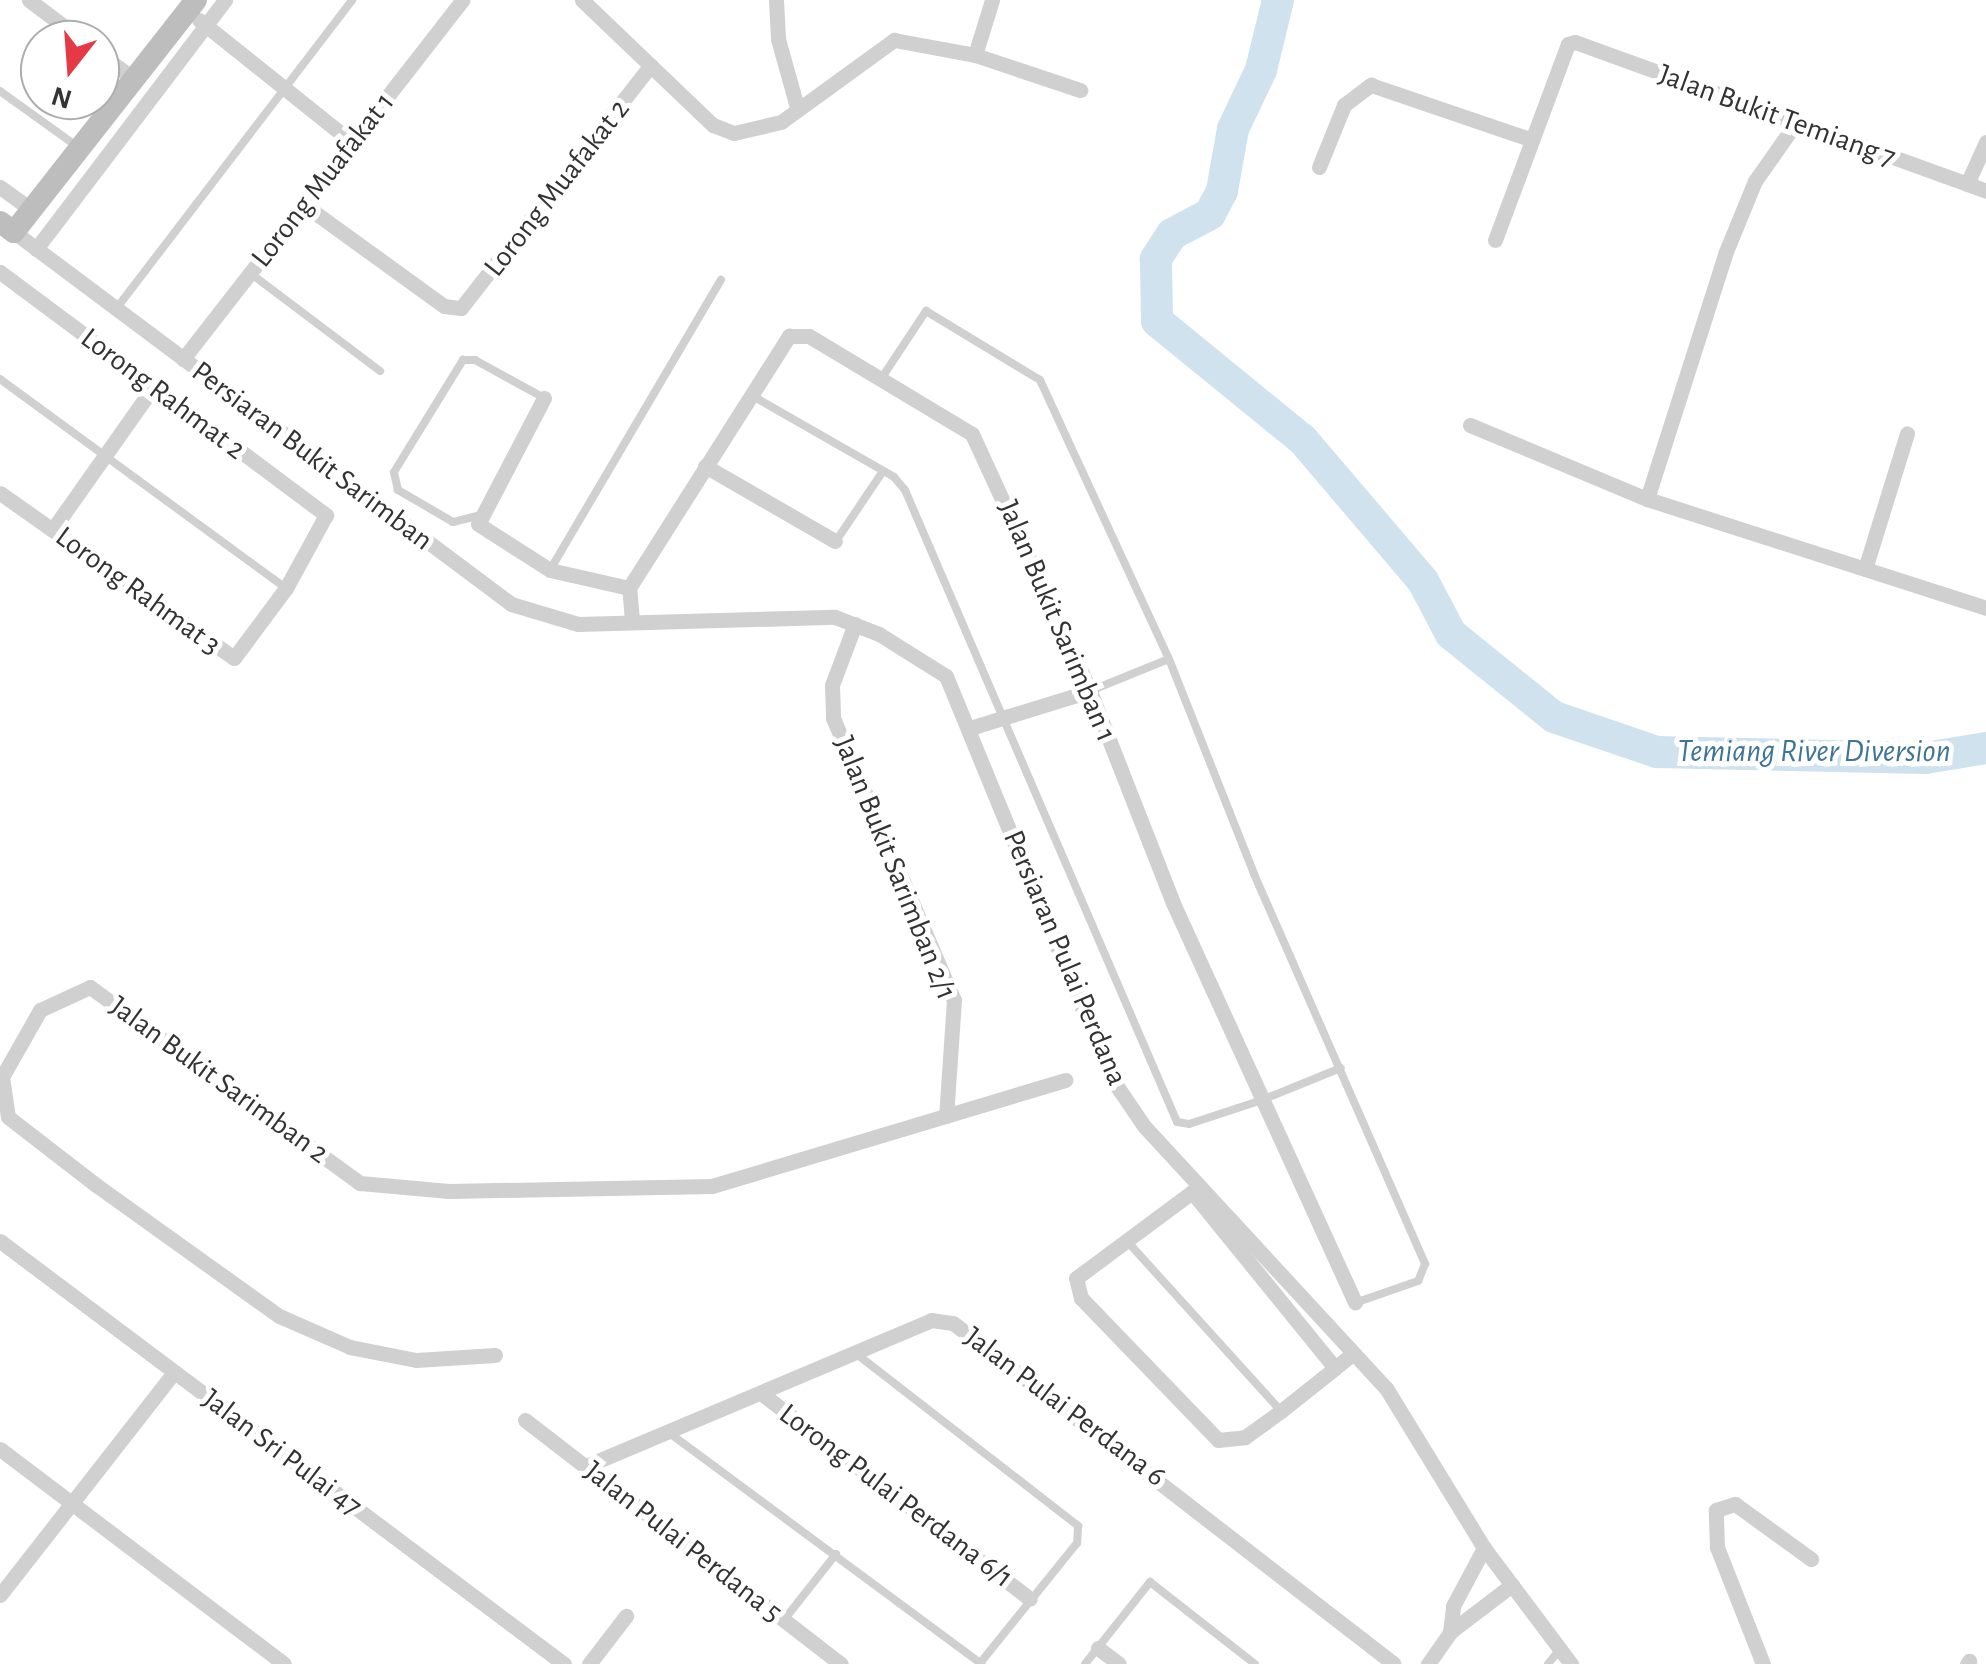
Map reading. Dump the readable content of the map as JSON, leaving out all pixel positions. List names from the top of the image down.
{
  "streets": {
    "street": [
      "Jalan Bukit Temiang 7",
      "Lorong Muafakat 1",
      "Lorong Muafakat 2",
      "Lorong Rahmat 2",
      "Persiaran Bukit Sarimban",
      "Lorong Rahmat 3",
      "Jalan Bukit Sarimban 1",
      "Jalan Bukit Sarimban 2/1",
      "Persiaran Pulai Perdana",
      "Jalan Bukit Sarimban 2",
      "Jalan Pulai Perdana 6",
      "Jalan Sri Pulai 47",
      "Lorong Pulai Perdana 6/1",
      "Jalan Pulai Perdana 5"
    ]
  },
  "crossings": [
    ["Lorong Muafakat 1", "Lorong Muafakat 2"],
    ["Lorong Muafakat 1", "Persiaran Bukit Sarimban"],
    ["Lorong Rahmat 2", "Lorong Rahmat 3"],
    ["Persiaran Bukit Sarimban", "Persiaran Pulai Perdana"],
    ["Jalan Bukit Sarimban 2/1", "Persiaran Pulai Perdana"],
    ["Jalan Bukit Sarimban 2/1", "Jalan Bukit Sarimban 2"],
    ["Jalan Pulai Perdana 6", "Lorong Pulai Perdana 6/1"],
    ["Jalan Pulai Perdana 6", "Jalan Pulai Perdana 5"]
  ],
  "water": ["Temiang River Diversion"],
  "north": "bottom"
}
